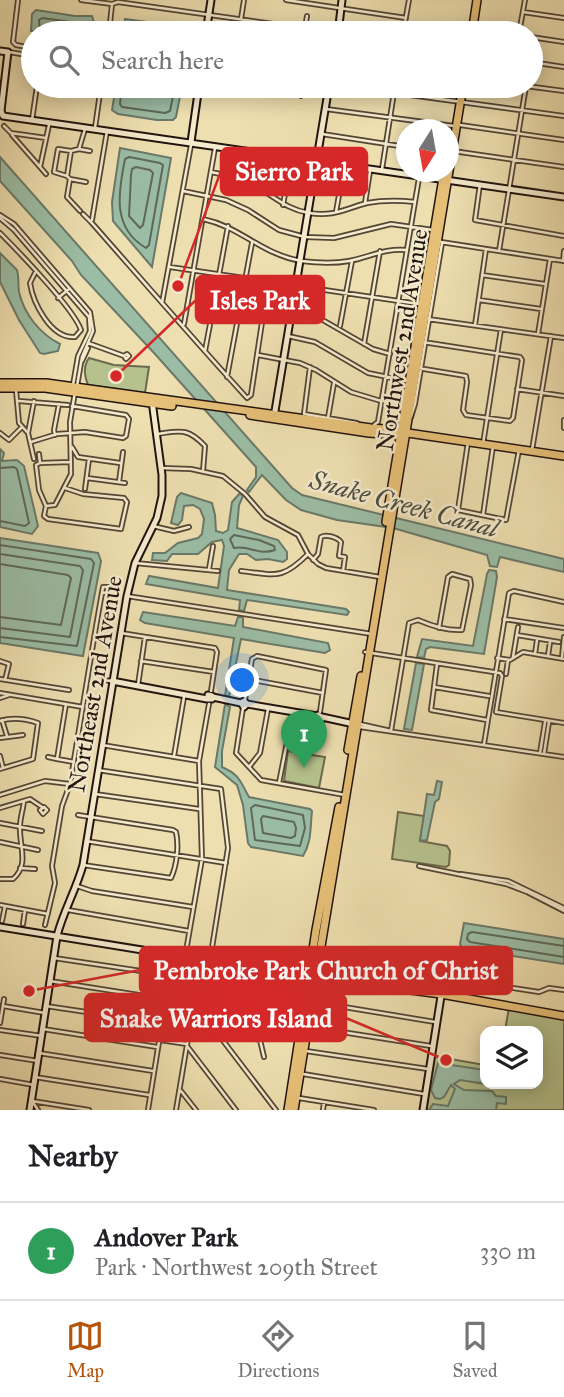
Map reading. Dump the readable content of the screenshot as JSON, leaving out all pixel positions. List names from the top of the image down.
{
  "streets": {
    "main road": ["Northwest 2nd Avenue"],
    "street": ["Northeast 2nd Avenue"]
  },
  "water": ["Snake Creek Canal"],
  "places": [
    "Sierro Park",
    "Isles Park",
    "Pembroke Park Church of Christ",
    "Snake Warriors Island"
  ],
  "north": "bottom",
  "page": {
    "search": "Search here",
    "pins": "1",
    "heading": "Nearby",
    "list": [
      {
        "mark": "1",
        "name": "Andover Park",
        "note": "Park · Northwest 209th Street",
        "value": "330 m"
      }
    ],
    "nav": ["Map", "Directions", "Saved"]
  }
}
